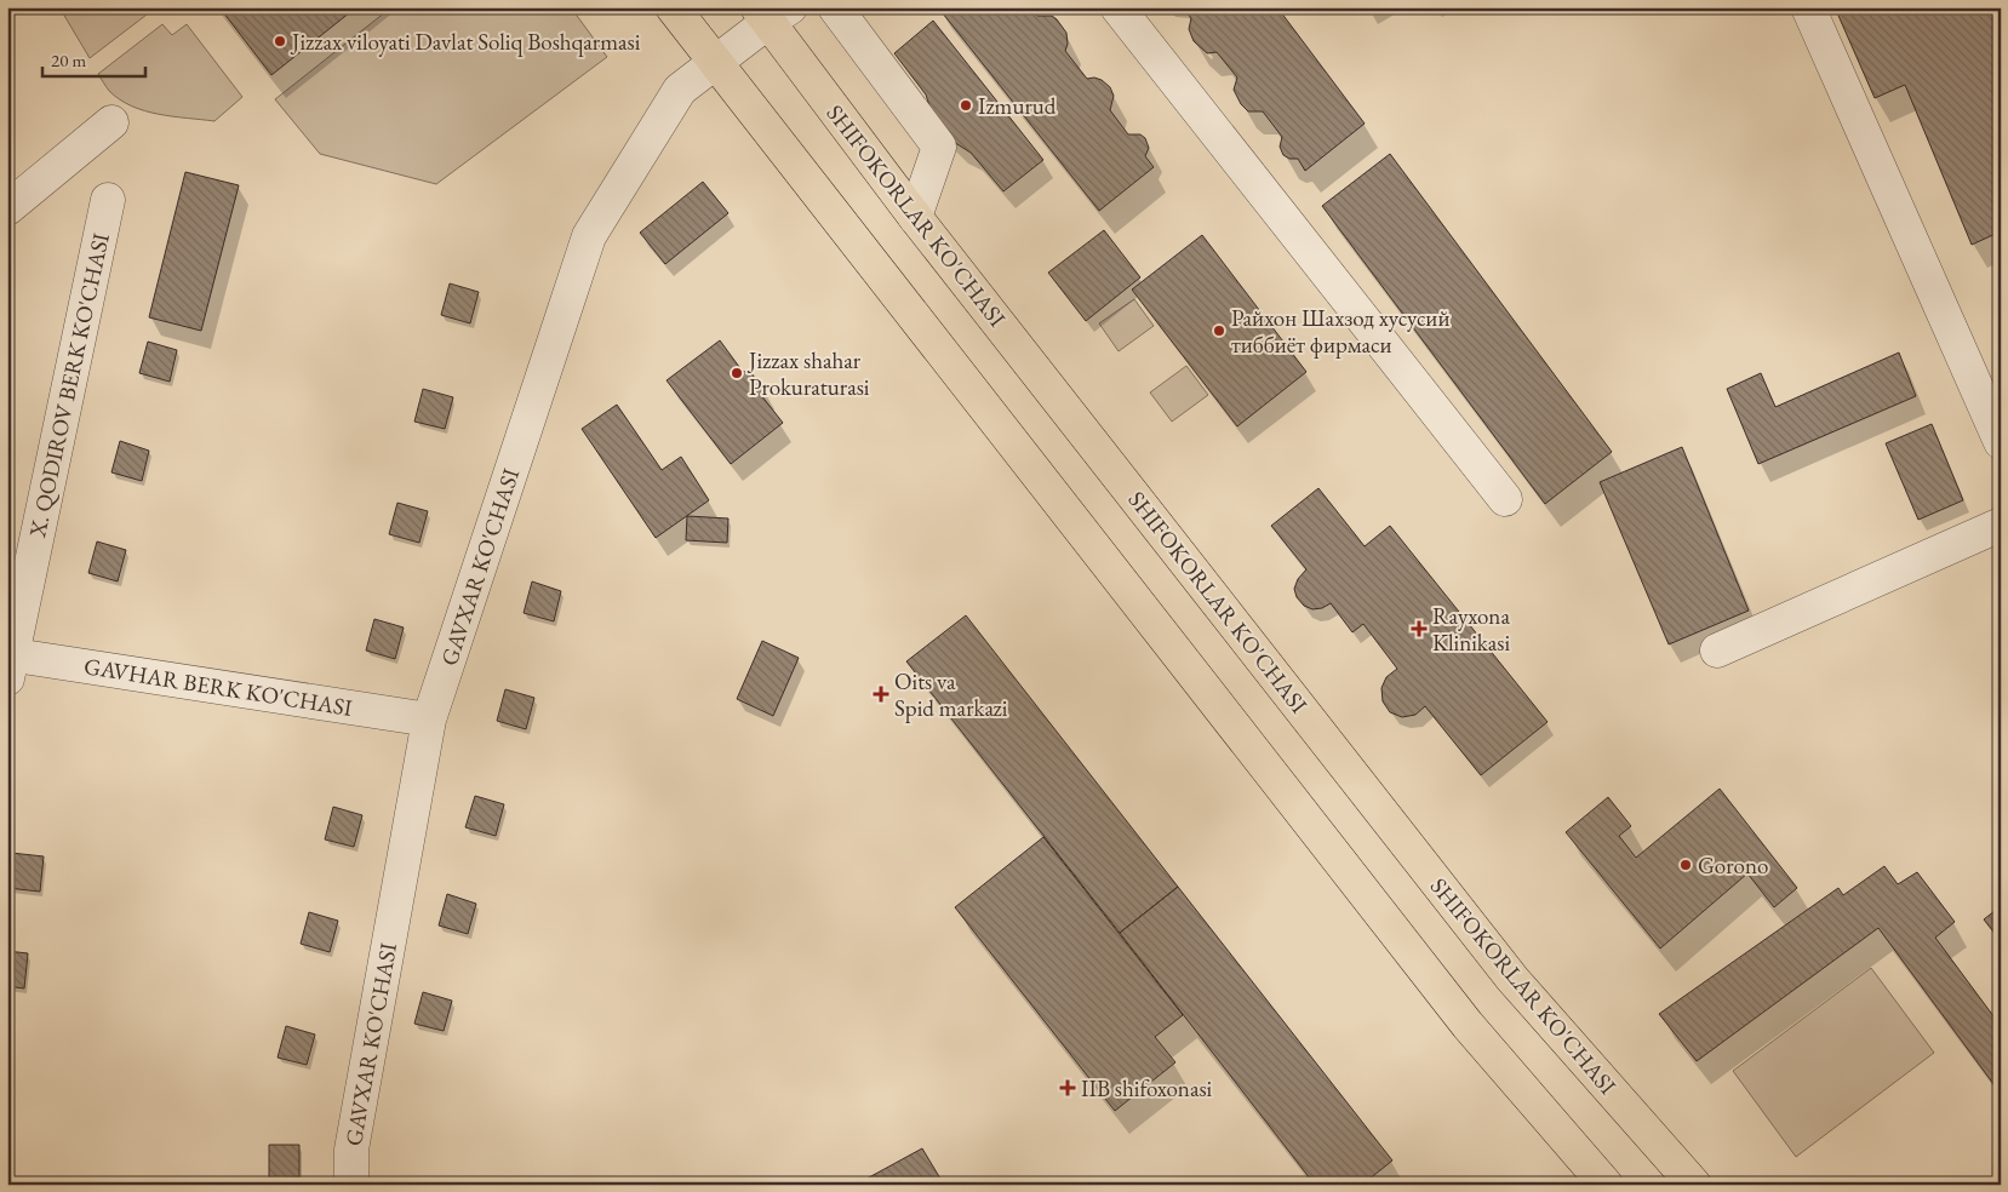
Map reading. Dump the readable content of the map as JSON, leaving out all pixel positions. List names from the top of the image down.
{
  "streets": {
    "main road": ["SHIFOKORLAR KO'CHASI"],
    "street": ["X. QODIROV BERK KO'CHASI", "GAVXAR KO'CHASI", "GAVHAR BERK KO'CHASI"]
  },
  "crossings": [
    ["SHIFOKORLAR KO'CHASI", "GAVXAR KO'CHASI"],
    ["X. QODIROV BERK KO'CHASI", "GAVHAR BERK KO'CHASI"],
    ["GAVXAR KO'CHASI", "GAVHAR BERK KO'CHASI"]
  ],
  "places": {
    "other": [
      "Jizzax viloyati Davlat Soliq Boshqarmasi",
      "Izmurud",
      "Райхон Шахзод хусусий тиббиёт фирмаси",
      "Jizzax shahar Prokuraturasi",
      "Gorono"
    ],
    "health": ["Rayxona Klinikasi", "Oits va Spid markazi", "IIB shifoxonasi"]
  },
  "scale_bar": "20 m"
}
